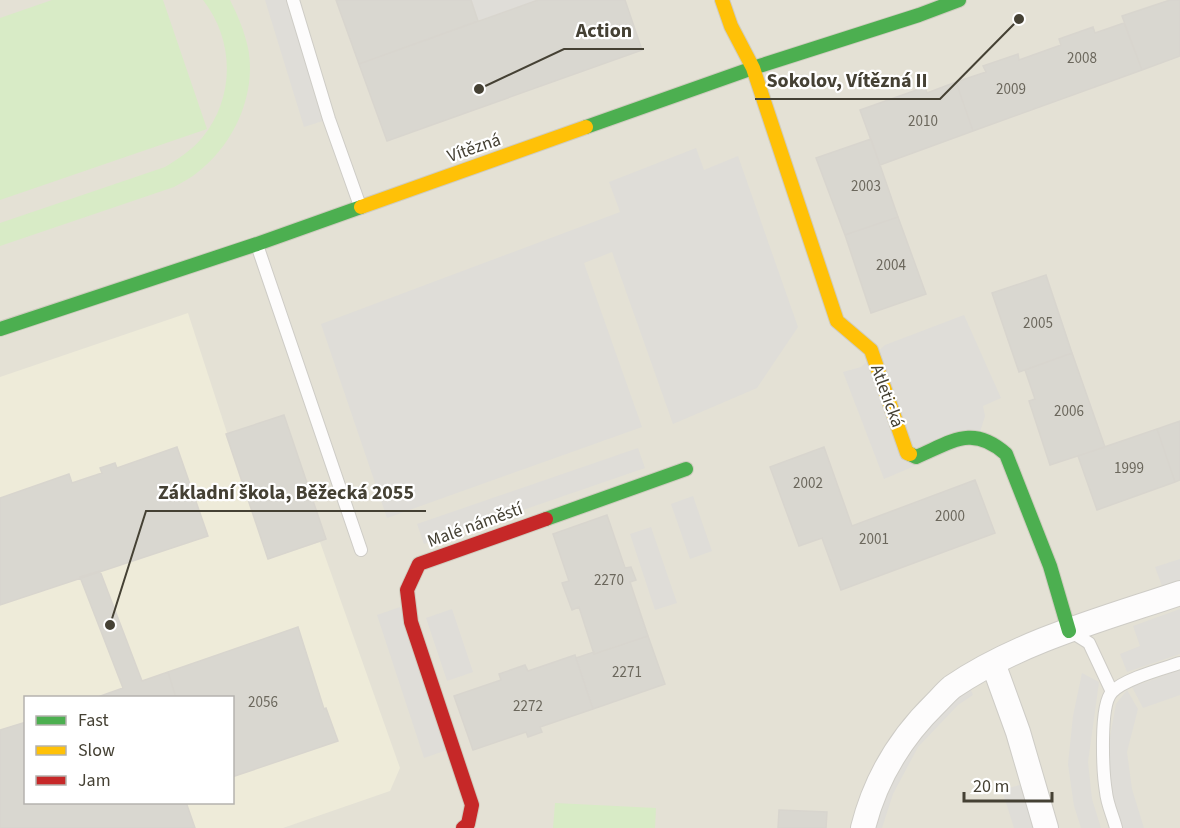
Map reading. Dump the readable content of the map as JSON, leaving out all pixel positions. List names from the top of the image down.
{
  "streets": {
    "street": ["Vítězná", "Atletická", "Malé náměstí"]
  },
  "crossings": [
    ["Vítězná", "Atletická"]
  ],
  "places": ["Sokolov, Vítězná II", "Action", "Základní škola, Běžecká 2055"],
  "house_numbers": [
    "2008",
    "2009",
    "2010",
    "2003",
    "2004",
    "2005",
    "2006",
    "1999",
    "2002",
    "2000",
    "2001",
    "2270",
    "2271",
    "2056",
    "2272"
  ],
  "legend": ["Fast", "Slow", "Jam"],
  "scale_bar": "20 m"
}
